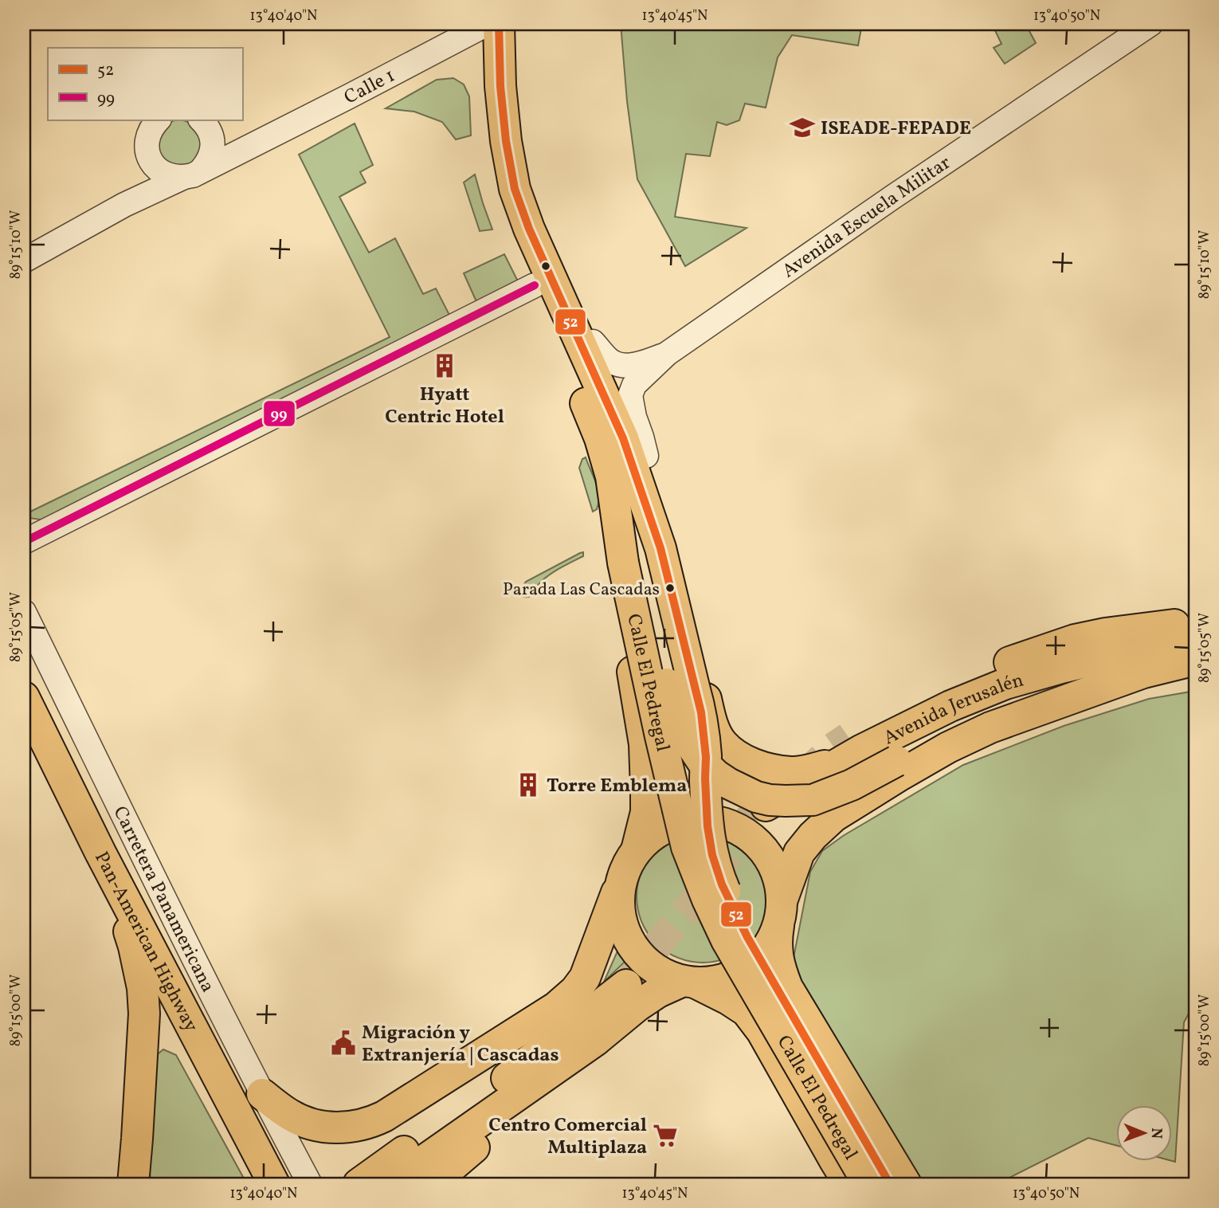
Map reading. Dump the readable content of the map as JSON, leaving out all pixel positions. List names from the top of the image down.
{
  "streets": {
    "main road": ["Calle El Pedregal", "Avenida Jerusalén", "Pan-American Highway"],
    "street": ["Calle 1", "Avenida Escuela Militar", "Carretera Panamericana"]
  },
  "crossings": [
    ["Calle 1", "Calle El Pedregal"]
  ],
  "places": {
    "school or university": ["ISEADE-FEPADE"],
    "building": ["Hyatt Centric Hotel", "Torre Emblema"],
    "other": ["Parada Las Cascadas"],
    "public building": ["Migración y Extranjería | Cascadas"],
    "supermarket": ["Centro Comercial Multiplaza"]
  },
  "lines": ["transit line 52", "transit line 99"],
  "legend": ["52", "99"],
  "north": "right",
  "coordinates": [
    "13°40'40\"N",
    "13°40'45\"N",
    "13°40'50\"N",
    "89°15'10\"W",
    "89°15'05\"W",
    "89°15'00\"W"
  ]
}
